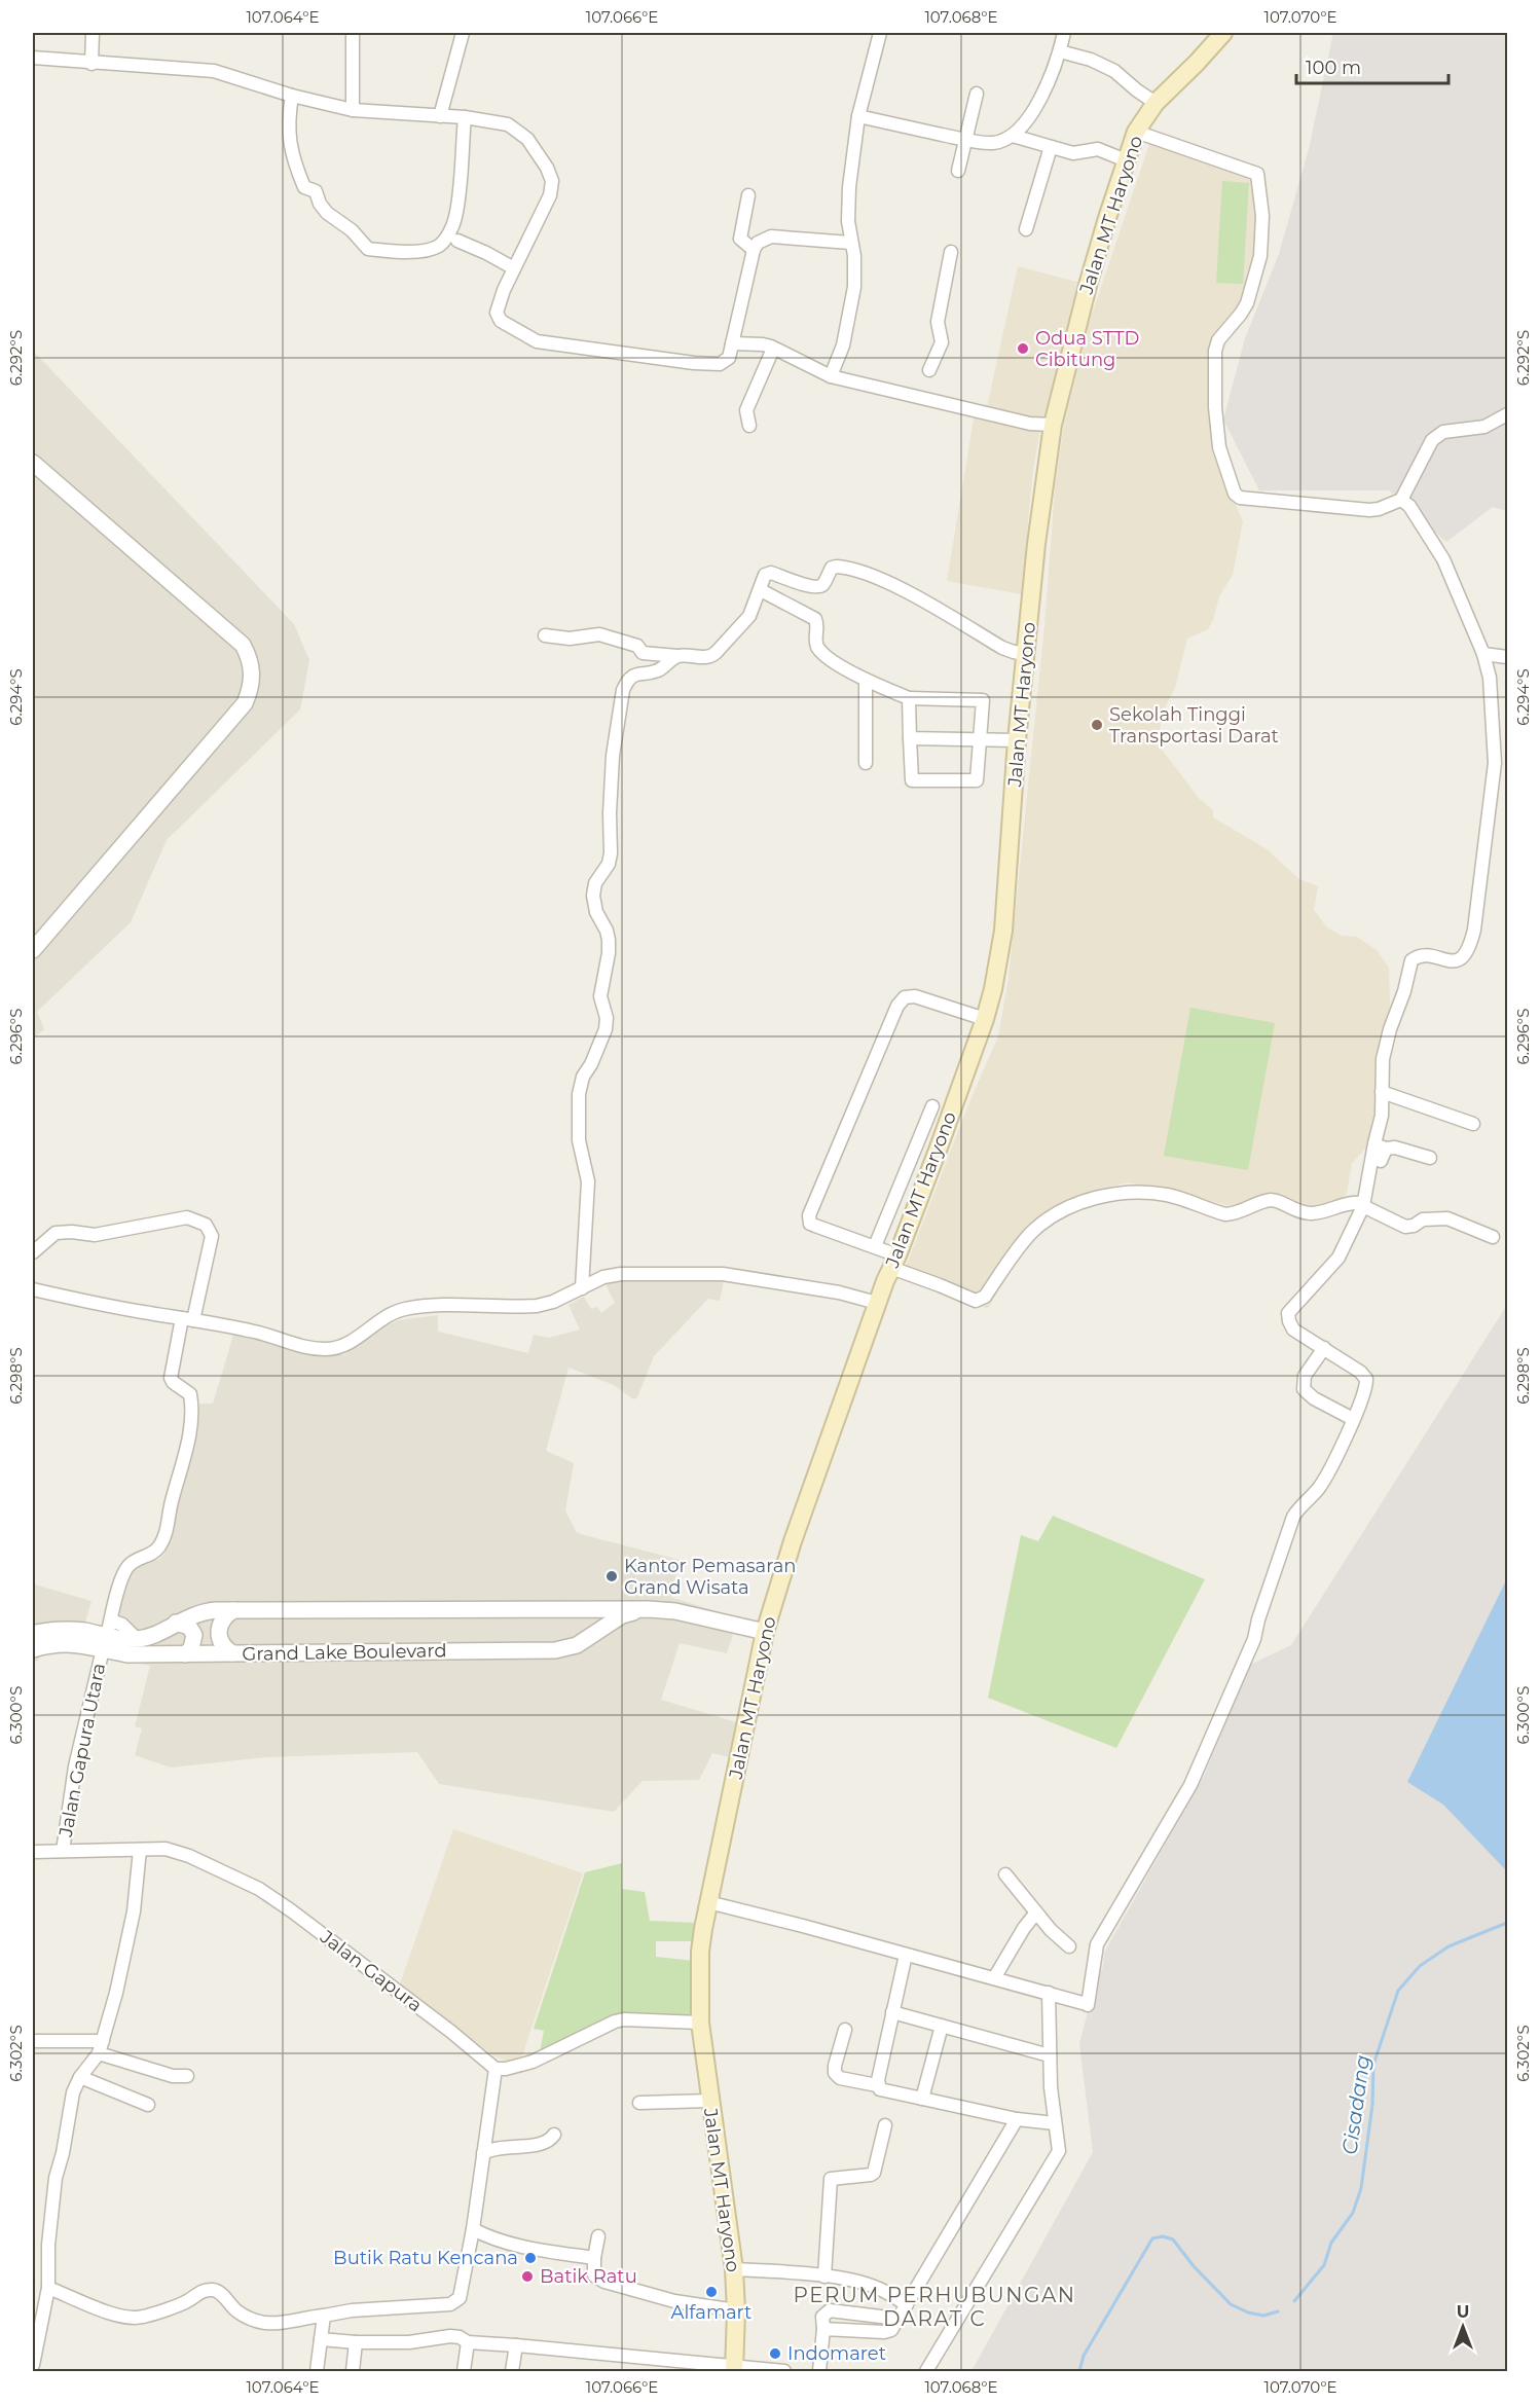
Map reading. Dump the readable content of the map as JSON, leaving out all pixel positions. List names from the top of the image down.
{
  "streets": {
    "main road": ["Jalan MT Haryono"],
    "street": ["Grand Lake Boulevard", "Jalan Gapura Utara", "Jalan Gapura"]
  },
  "crossings": [
    ["Jalan MT Haryono", "Grand Lake Boulevard"],
    ["Grand Lake Boulevard", "Jalan Gapura Utara"],
    ["Jalan Gapura Utara", "Jalan Gapura"]
  ],
  "districts": ["PERUM PERHUBUNGAN DARAT C"],
  "water": ["Cisadang"],
  "places": [
    "Odua STTD Cibitung",
    "Sekolah Tinggi Transportasi Darat",
    "Kantor Pemasaran Grand Wisata",
    "Butik Ratu Kencana",
    "Batik Ratu",
    "Alfamart",
    "Indomaret"
  ],
  "scale_bar": "100 m",
  "north": "top",
  "coordinates": [
    "107.064°E",
    "107.066°E",
    "107.068°E",
    "107.070°E",
    "6.292°S",
    "6.294°S",
    "6.296°S",
    "6.298°S",
    "6.300°S",
    "6.302°S"
  ]
}
